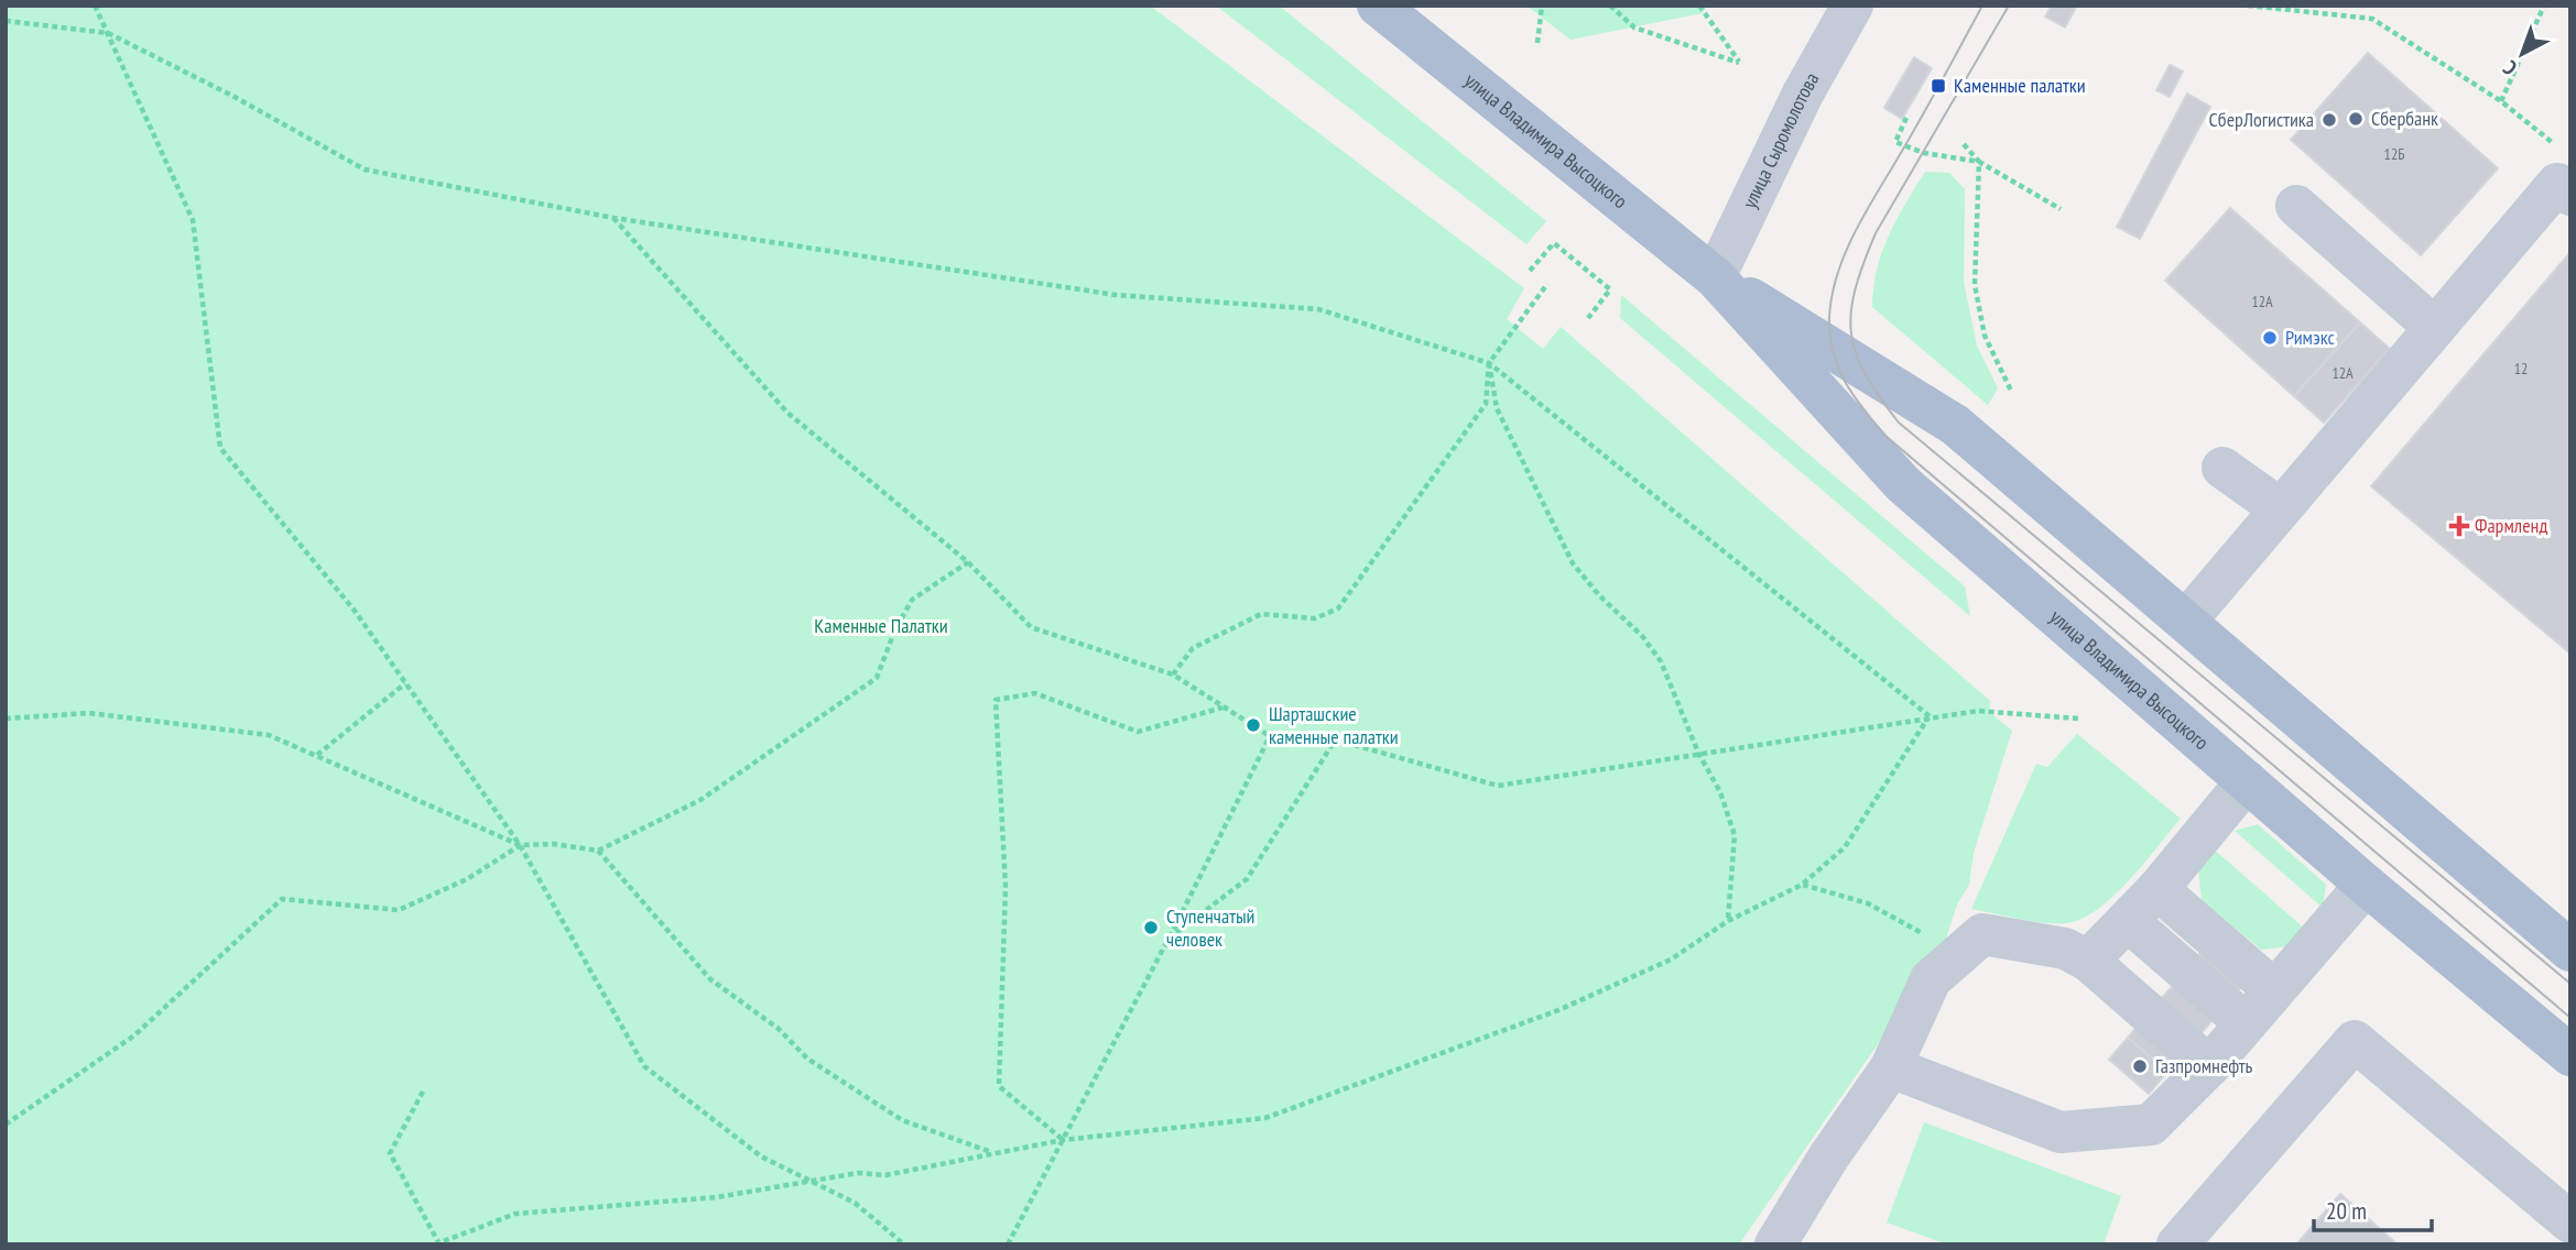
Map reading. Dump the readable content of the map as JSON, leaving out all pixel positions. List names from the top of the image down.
{
  "streets": {
    "main road": ["улица Владимира Высоцкого"],
    "street": ["улица Сыромолотова"]
  },
  "crossings": [
    ["улица Владимира Высоцкого", "улица Сыромолотова"]
  ],
  "parks": ["Каменные Палатки"],
  "places": {
    "transit": ["Каменные палатки"],
    "other": [
      "Сбербанк",
      "СберЛогистика",
      "Римэкс",
      "Шарташские каменные палатки",
      "Ступенчатый человек",
      "Газпромнефть"
    ],
    "health": ["Фармленд"]
  },
  "house_numbers": [
    "12Б",
    "12А",
    "12",
    "12А"
  ],
  "scale_bar": "20 m",
  "north": "bottom left"
}
